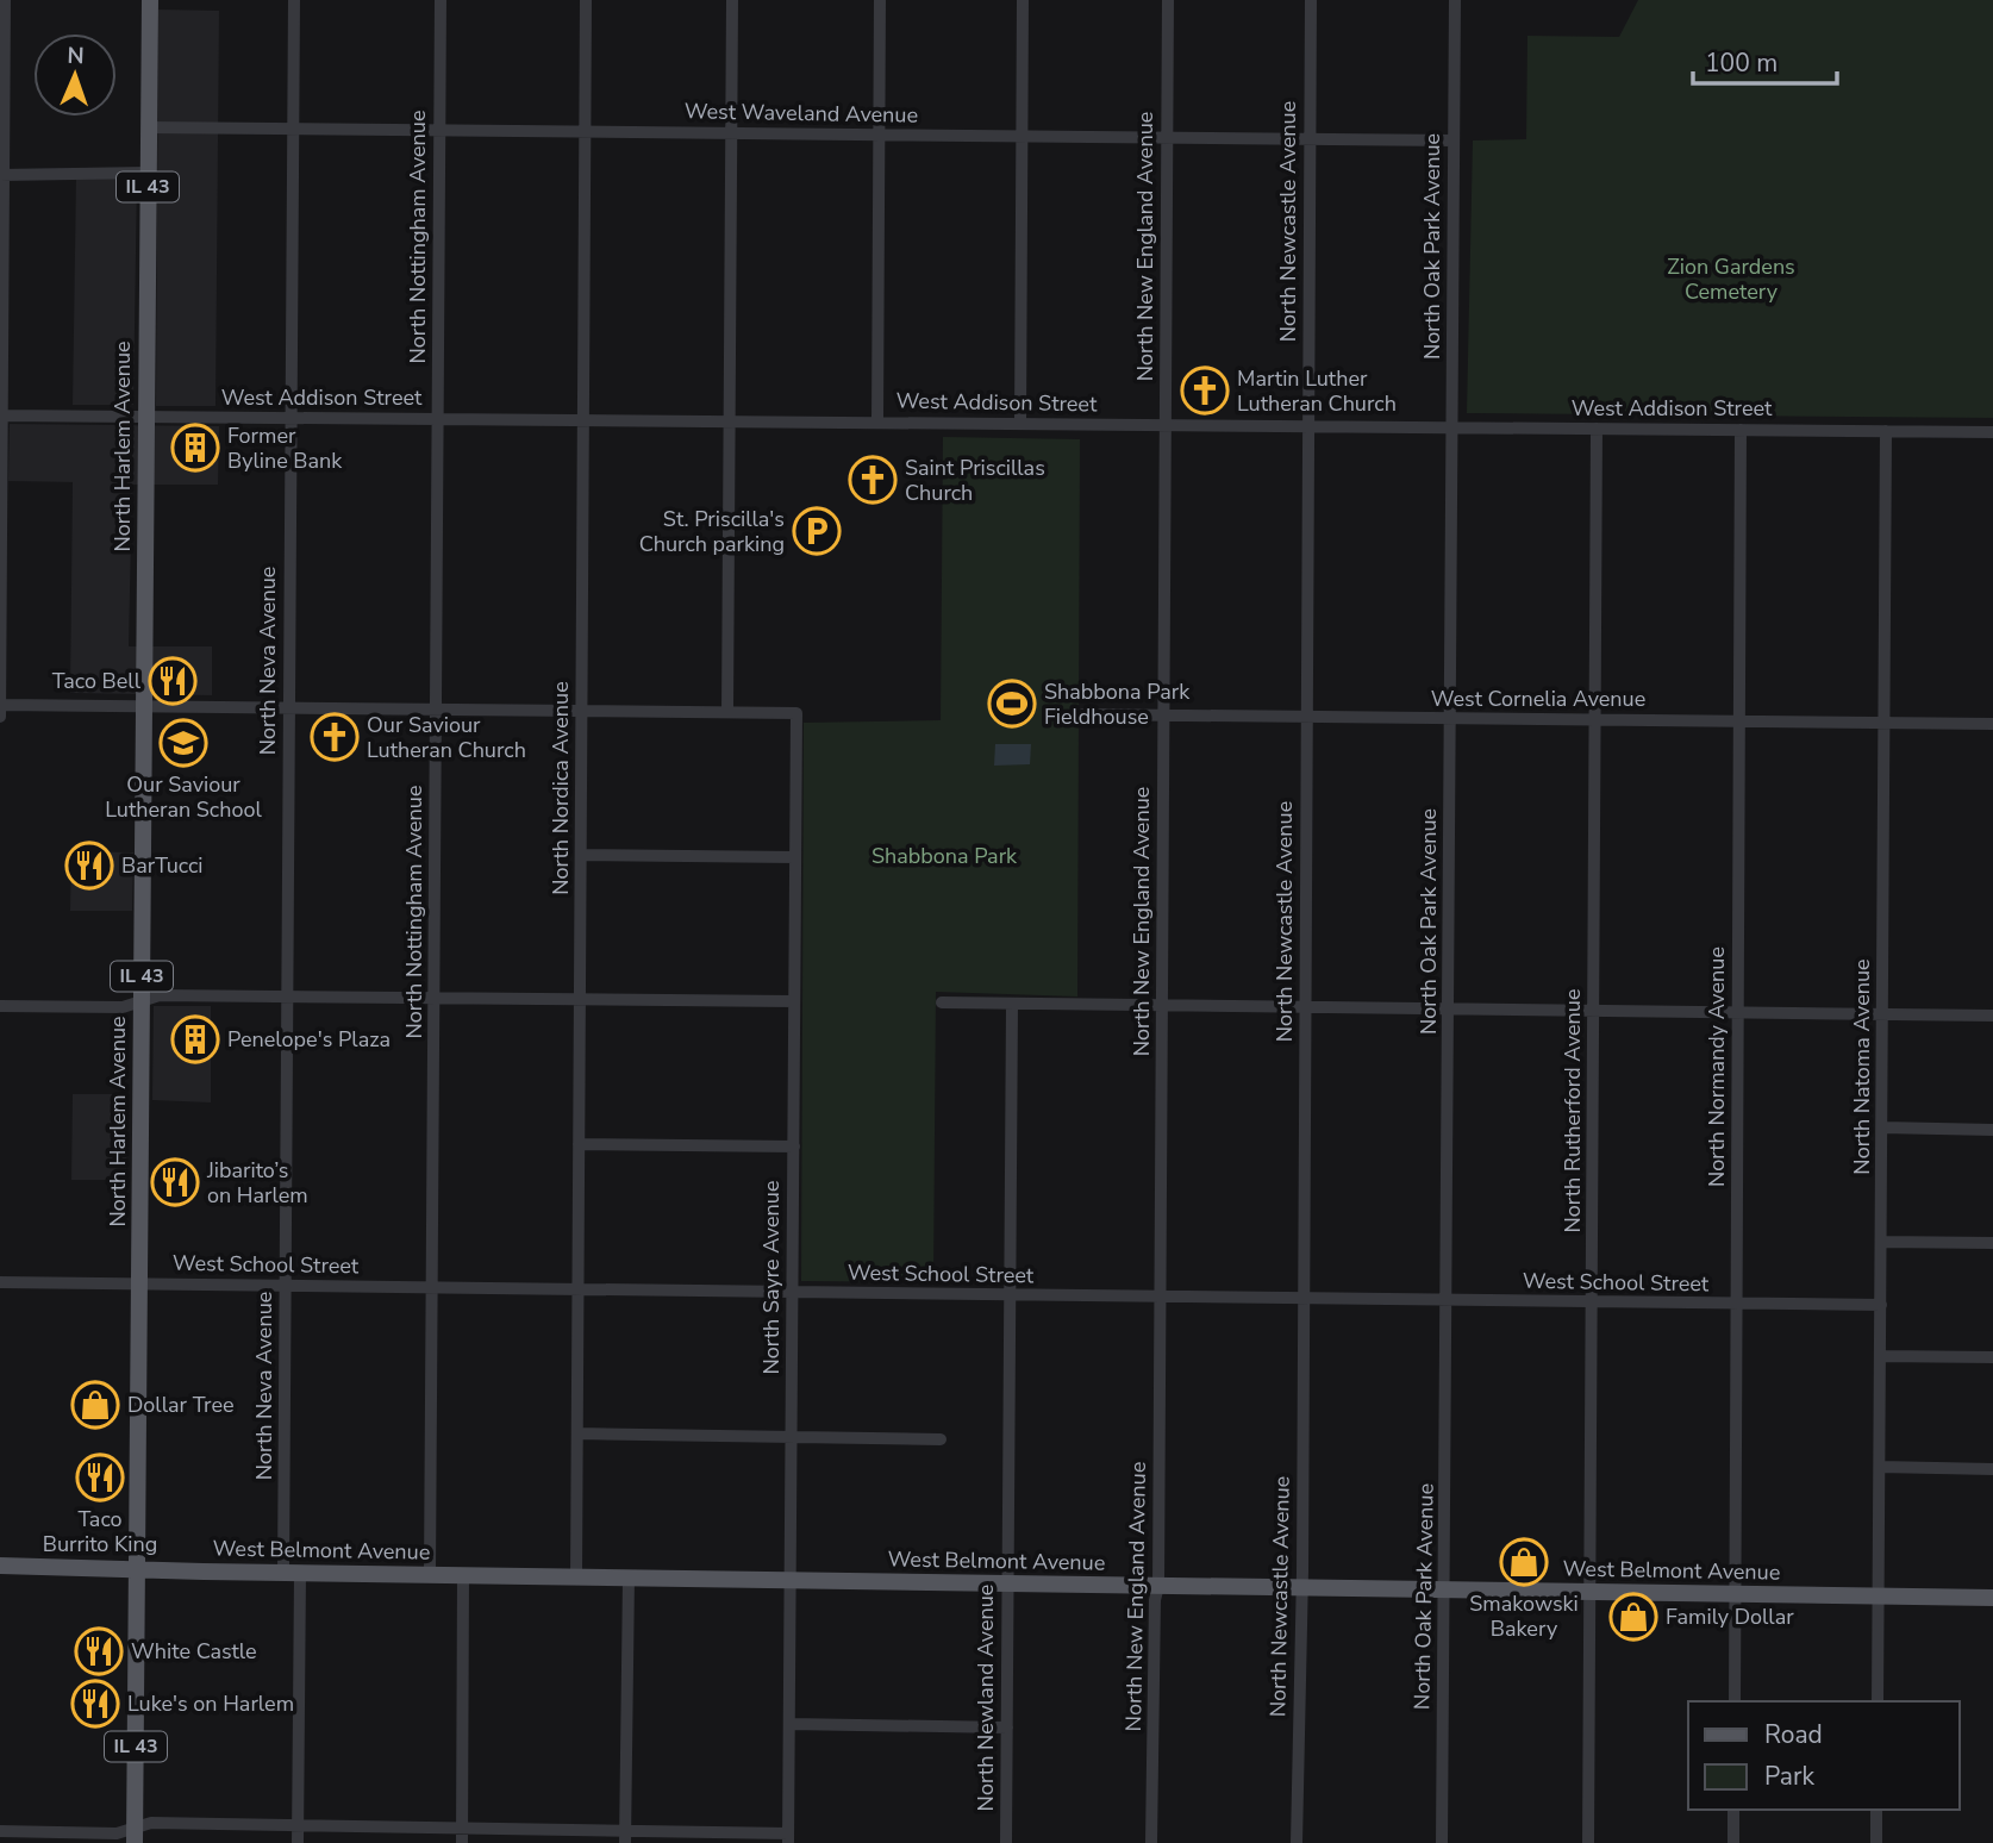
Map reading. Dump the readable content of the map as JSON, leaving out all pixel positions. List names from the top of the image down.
{
  "streets": {
    "main road": ["IL 43", "North Harlem Avenue", "West Belmont Avenue"],
    "street": [
      "West Waveland Avenue",
      "North Newcastle Avenue",
      "North Nottingham Avenue",
      "North New England Avenue",
      "North Oak Park Avenue",
      "West Addison Street",
      "North Neva Avenue",
      "West Cornelia Avenue",
      "North Nordica Avenue",
      "North Normandy Avenue",
      "North Natoma Avenue",
      "North Rutherford Avenue",
      "West School Street",
      "North Sayre Avenue",
      "North Newland Avenue"
    ]
  },
  "crossings": [
    ["West Waveland Avenue", "North Newcastle Avenue"],
    ["West Waveland Avenue", "North Nottingham Avenue"],
    ["West Waveland Avenue", "North New England Avenue"],
    ["West Waveland Avenue", "North Oak Park Avenue"],
    ["West Waveland Avenue", "North Harlem Avenue"],
    ["West Waveland Avenue", "North Neva Avenue"],
    ["West Waveland Avenue", "North Nordica Avenue"],
    ["North Newcastle Avenue", "West Addison Street"],
    ["North Newcastle Avenue", "West Cornelia Avenue"],
    ["North Newcastle Avenue", "West School Street"],
    ["North Newcastle Avenue", "West Belmont Avenue"],
    ["North Nottingham Avenue", "West Addison Street"],
    ["North Nottingham Avenue", "West School Street"],
    ["North Nottingham Avenue", "West Belmont Avenue"],
    ["North New England Avenue", "West Addison Street"],
    ["North New England Avenue", "West Cornelia Avenue"],
    ["North New England Avenue", "West School Street"],
    ["North New England Avenue", "West Belmont Avenue"],
    ["North Oak Park Avenue", "West Addison Street"],
    ["North Oak Park Avenue", "West Cornelia Avenue"],
    ["North Oak Park Avenue", "West School Street"],
    ["North Oak Park Avenue", "West Belmont Avenue"],
    ["West Addison Street", "North Harlem Avenue"],
    ["West Addison Street", "North Neva Avenue"],
    ["West Addison Street", "North Nordica Avenue"],
    ["West Addison Street", "North Normandy Avenue"],
    ["West Addison Street", "North Natoma Avenue"],
    ["West Addison Street", "North Rutherford Avenue"],
    ["North Harlem Avenue", "West School Street"],
    ["North Harlem Avenue", "West Belmont Avenue"],
    ["North Neva Avenue", "West School Street"],
    ["North Neva Avenue", "West Belmont Avenue"],
    ["West Cornelia Avenue", "North Normandy Avenue"],
    ["West Cornelia Avenue", "North Natoma Avenue"],
    ["West Cornelia Avenue", "North Rutherford Avenue"],
    ["North Nordica Avenue", "West School Street"],
    ["North Nordica Avenue", "West Belmont Avenue"],
    ["North Normandy Avenue", "West School Street"],
    ["North Normandy Avenue", "West Belmont Avenue"],
    ["North Natoma Avenue", "West School Street"],
    ["North Natoma Avenue", "West Belmont Avenue"],
    ["North Rutherford Avenue", "West School Street"],
    ["North Rutherford Avenue", "West Belmont Avenue"],
    ["West School Street", "North Sayre Avenue"],
    ["West School Street", "North Newland Avenue"],
    ["North Sayre Avenue", "West Belmont Avenue"],
    ["West Belmont Avenue", "North Newland Avenue"]
  ],
  "parks": ["Zion Gardens Cemetery", "Shabbona Park"],
  "places": {
    "church": ["Martin Luther Lutheran Church", "Saint Priscillas Church", "Our Saviour Lutheran Church"],
    "building": ["Former Byline Bank", "Penelope's Plaza"],
    "parking": ["St. Priscilla's Church parking"],
    "restaurant": [
      "Taco Bell",
      "BarTucci",
      "Jibarito’s on Harlem",
      "Taco Burrito King",
      "White Castle",
      "Luke's on Harlem"
    ],
    "sports": ["Shabbona Park Fieldhouse"],
    "school or university": ["Our Saviour Lutheran School"],
    "shop": ["Dollar Tree", "Smakowski Bakery", "Family Dollar"]
  },
  "legend": ["Road", "Park"],
  "scale_bar": "100 m",
  "north": "top"
}
